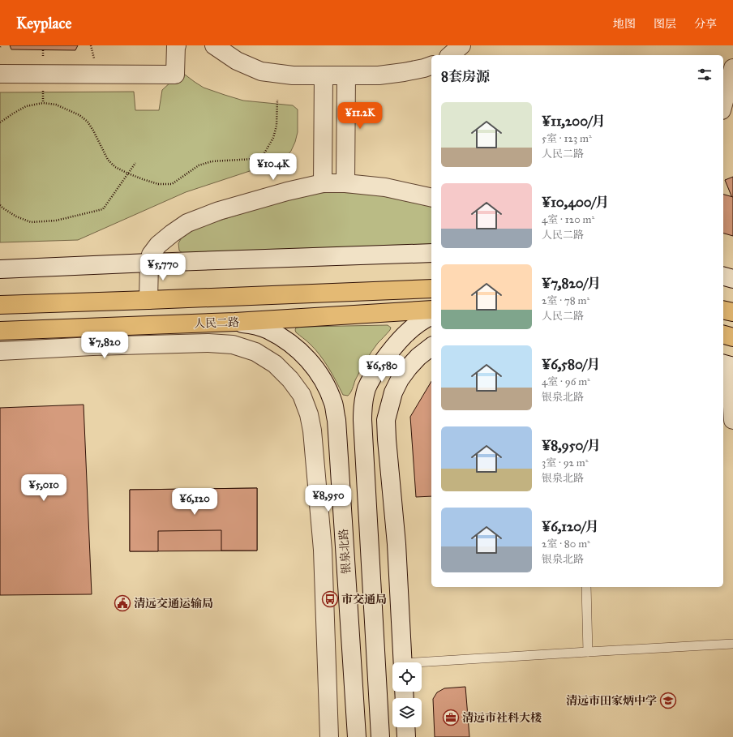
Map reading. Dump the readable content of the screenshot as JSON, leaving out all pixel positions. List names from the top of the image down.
{
  "streets": {
    "main road": ["人民二路"],
    "street": ["银泉北路"]
  },
  "crossings": [
    ["人民二路", "银泉北路"]
  ],
  "places": {
    "bus stop": ["市交通局"],
    "public building": ["清远交通运输局"],
    "school or university": ["清远市田家炳中学"],
    "office": ["清远市社科大楼"]
  },
  "page": {
    "header": "Keyplace",
    "nav": ["地图", "图层", "分享"],
    "heading": "8套房源",
    "list": [
      {
        "name": "¥11,200/月",
        "note": "5室 · 123 m² · 人民二路"
      },
      {
        "name": "¥10,400/月",
        "note": "4室 · 120 m² · 人民二路"
      },
      {
        "name": "¥7,820/月",
        "note": "2室 · 78 m² · 人民二路"
      },
      {
        "name": "¥6,580/月",
        "note": "4室 · 96 m² · 银泉北路"
      },
      {
        "name": "¥8,950/月",
        "note": "3室 · 92 m² · 银泉北路"
      },
      {
        "name": "¥6,120/月",
        "note": "2室 · 80 m² · 银泉北路"
      }
    ],
    "price": [
      "¥11.2K",
      "¥10.4K",
      "¥5,770",
      "¥7,820",
      "¥6,580",
      "¥5,010",
      "¥8,950",
      "¥6,120"
    ]
  }
}
